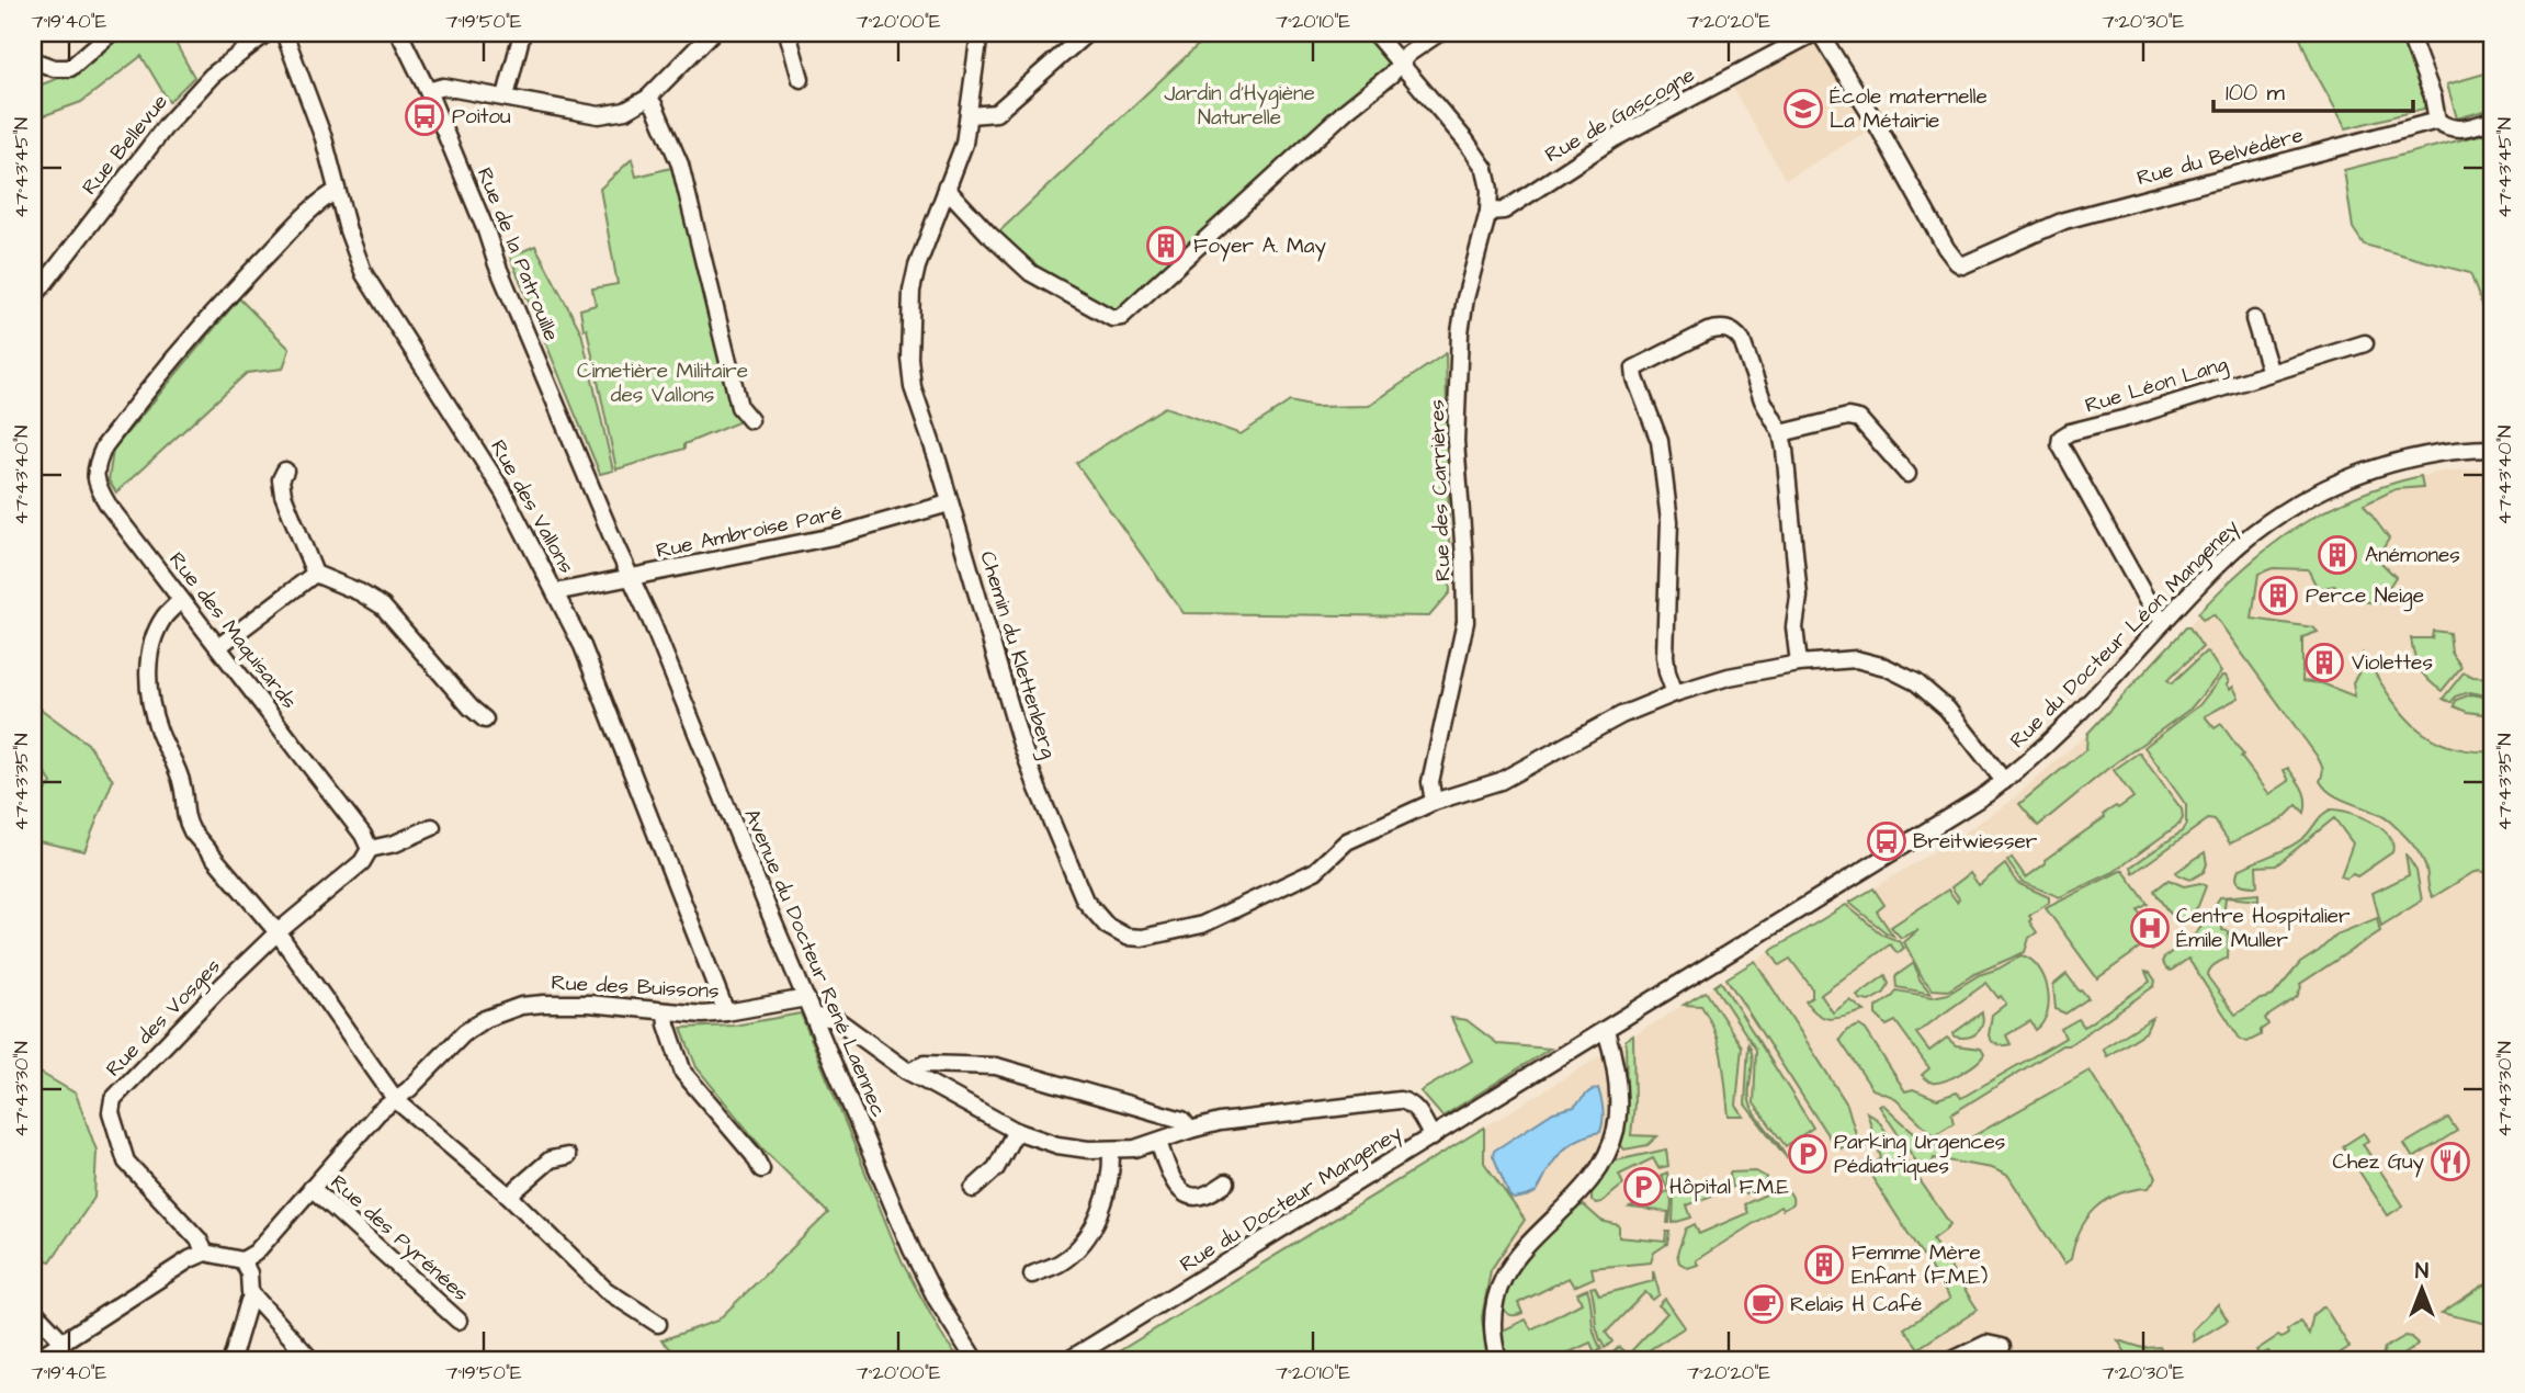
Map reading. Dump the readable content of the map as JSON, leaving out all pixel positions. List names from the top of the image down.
{
  "streets": {
    "street": [
      "Rue de Gascogne",
      "Rue Bellevue",
      "Rue du Belvédère",
      "Rue de la Patrouille",
      "Rue Léon Lang",
      "Rue des Carrières",
      "Rue des Vallons",
      "Rue Ambroise Paré",
      "Rue des Maquisards",
      "Rue du Docteur Léon Mangeney",
      "Chemin du Klettenberg",
      "Avenue du Docteur René Laennec",
      "Rue des Buissons",
      "Rue des Vosges",
      "Rue du Docteur Mangeney",
      "Rue des Pyrénées"
    ]
  },
  "crossings": [
    ["Rue de Gascogne", "Rue du Belvédère"],
    ["Rue de Gascogne", "Rue des Carrières"],
    ["Rue de la Patrouille", "Rue Ambroise Paré"],
    ["Rue de la Patrouille", "Avenue du Docteur René Laennec"],
    ["Rue Léon Lang", "Rue du Docteur Léon Mangeney"],
    ["Rue des Carrières", "Chemin du Klettenberg"],
    ["Rue des Vallons", "Rue Ambroise Paré"],
    ["Rue des Vallons", "Rue des Maquisards"],
    ["Rue des Vallons", "Rue des Buissons"],
    ["Rue Ambroise Paré", "Chemin du Klettenberg"],
    ["Rue Ambroise Paré", "Avenue du Docteur René Laennec"],
    ["Rue du Docteur Léon Mangeney", "Chemin du Klettenberg"],
    ["Rue du Docteur Léon Mangeney", "Rue du Docteur Mangeney"],
    ["Avenue du Docteur René Laennec", "Rue des Buissons"],
    ["Rue des Buissons", "Rue des Pyrénées"]
  ],
  "parks": ["Jardin d'Hygiène Naturelle", "Cimetière Militaire des Vallons"],
  "places": {
    "school or university": ["École maternelle La Métairie"],
    "bus stop": ["Poitou", "Breitwiesser"],
    "building": [
      "Foyer A. May",
      "Anémones",
      "Perce Neige",
      "Violettes",
      "Femme Mère Enfant (F.M.E)"
    ],
    "hospital": ["Centre Hospitalier Émile Muller"],
    "parking": ["Parking Urgences Pédiatriques", "Hôpital F.M.E"],
    "restaurant": ["Chez Guy"],
    "cafe": ["Relais H Café"]
  },
  "scale_bar": "100 m",
  "north": "top",
  "coordinates": [
    "7°19'40\"E",
    "7°19'50\"E",
    "7°20'00\"E",
    "7°20'10\"E",
    "7°20'20\"E",
    "7°20'30\"E",
    "47°43'45\"N",
    "47°43'40\"N",
    "47°43'35\"N",
    "47°43'30\"N"
  ]
}
